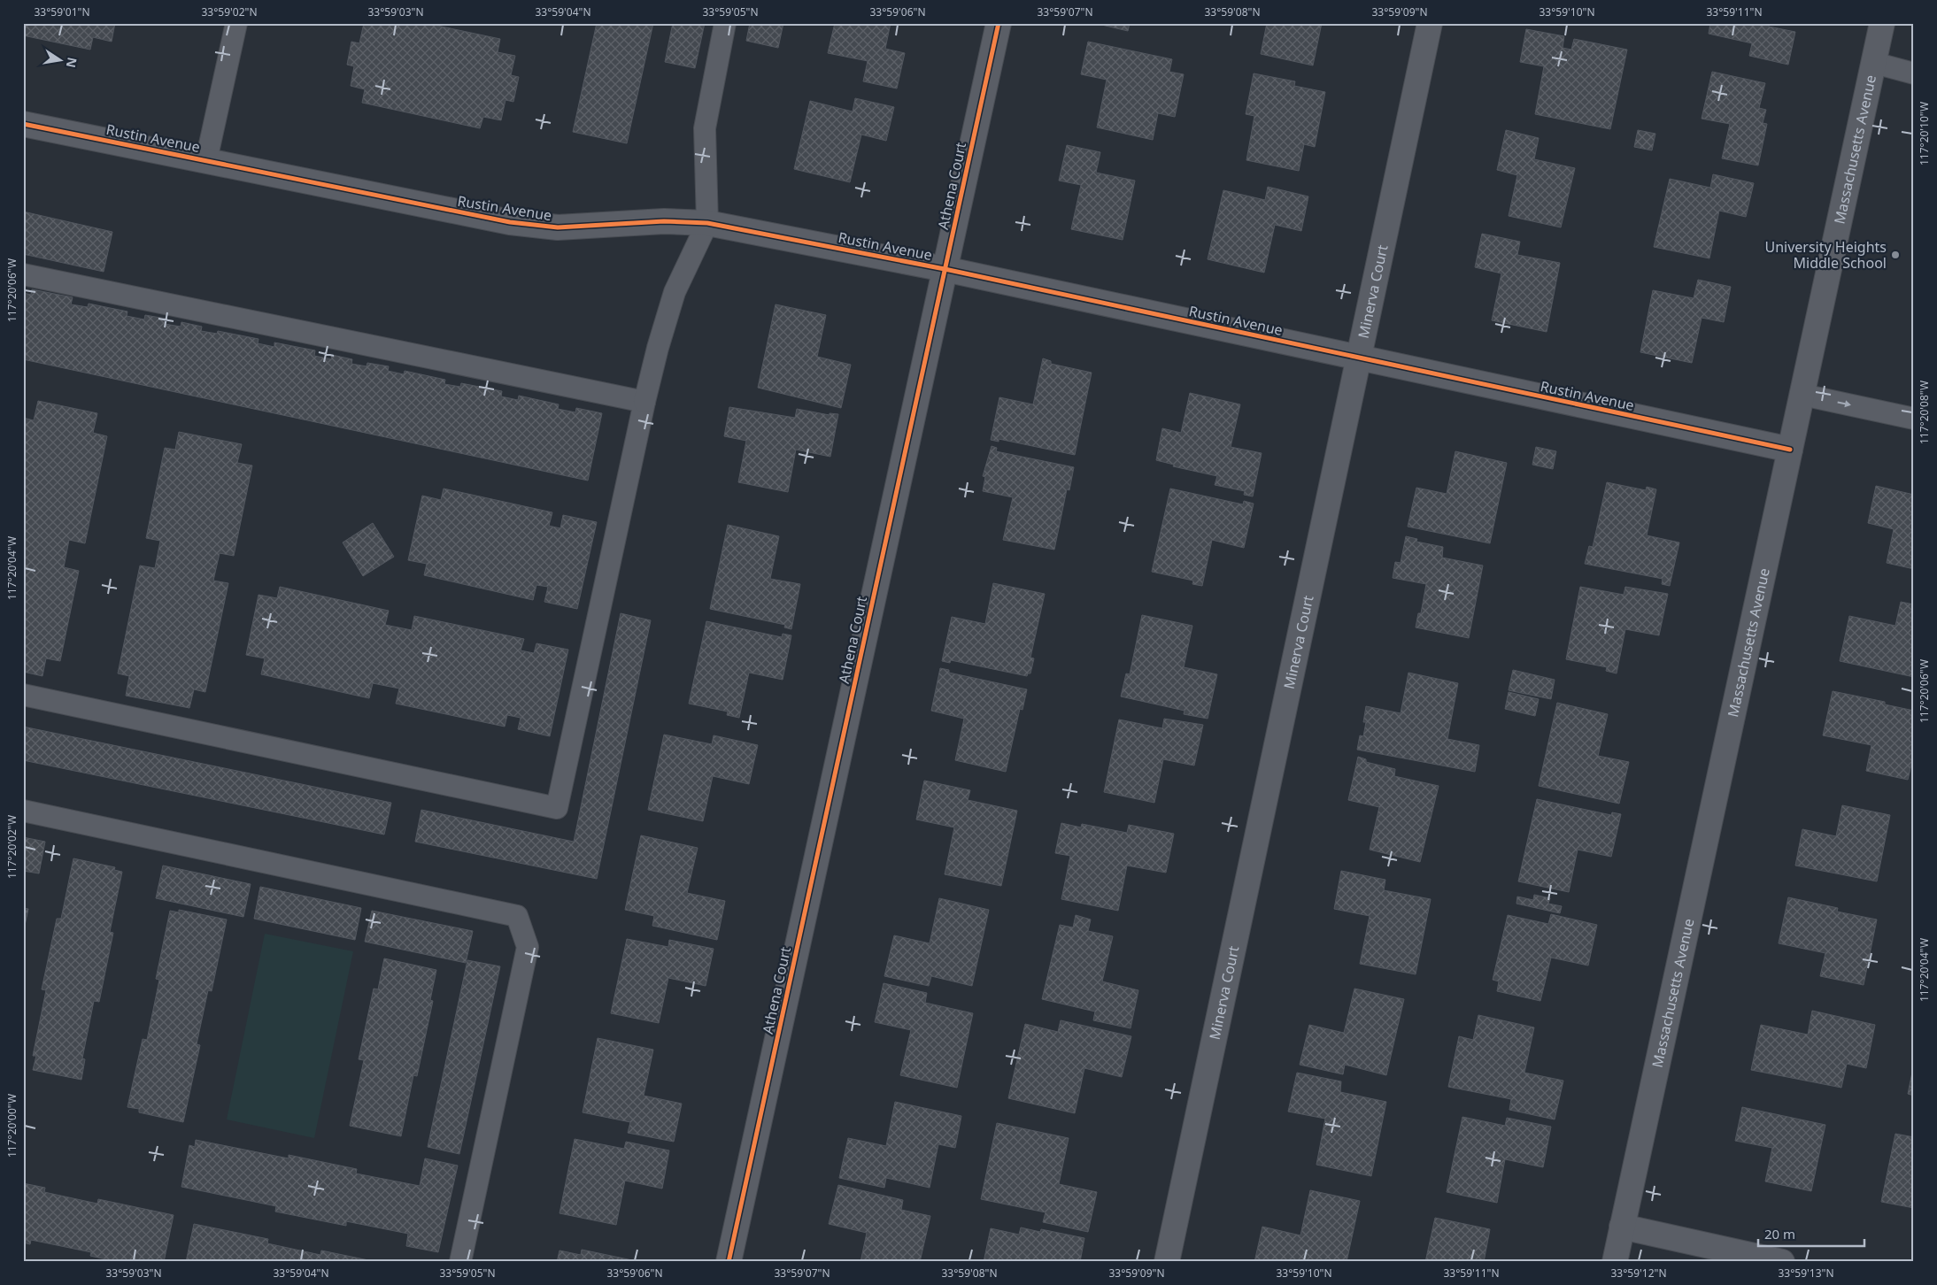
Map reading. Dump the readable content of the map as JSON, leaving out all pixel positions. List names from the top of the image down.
{
  "streets": {
    "street": [
      "Rustin Avenue",
      "Massachusetts Avenue",
      "Athena Court",
      "Minerva Court"
    ]
  },
  "crossings": [
    ["Rustin Avenue", "Massachusetts Avenue"],
    ["Rustin Avenue", "Athena Court"],
    ["Rustin Avenue", "Minerva Court"]
  ],
  "places": ["University Heights Middle School"],
  "scale_bar": "20 m",
  "north": "right",
  "coordinates": [
    "33°59'01\"N",
    "33°59'02\"N",
    "33°59'03\"N",
    "33°59'04\"N",
    "33°59'05\"N",
    "33°59'06\"N",
    "33°59'07\"N",
    "33°59'08\"N",
    "33°59'09\"N",
    "33°59'10\"N",
    "33°59'11\"N",
    "117°20'10\"W",
    "117°20'06\"W",
    "117°20'08\"W",
    "117°20'04\"W",
    "117°20'02\"W",
    "117°20'00\"W",
    "33°59'12\"N",
    "33°59'13\"N"
  ]
}
